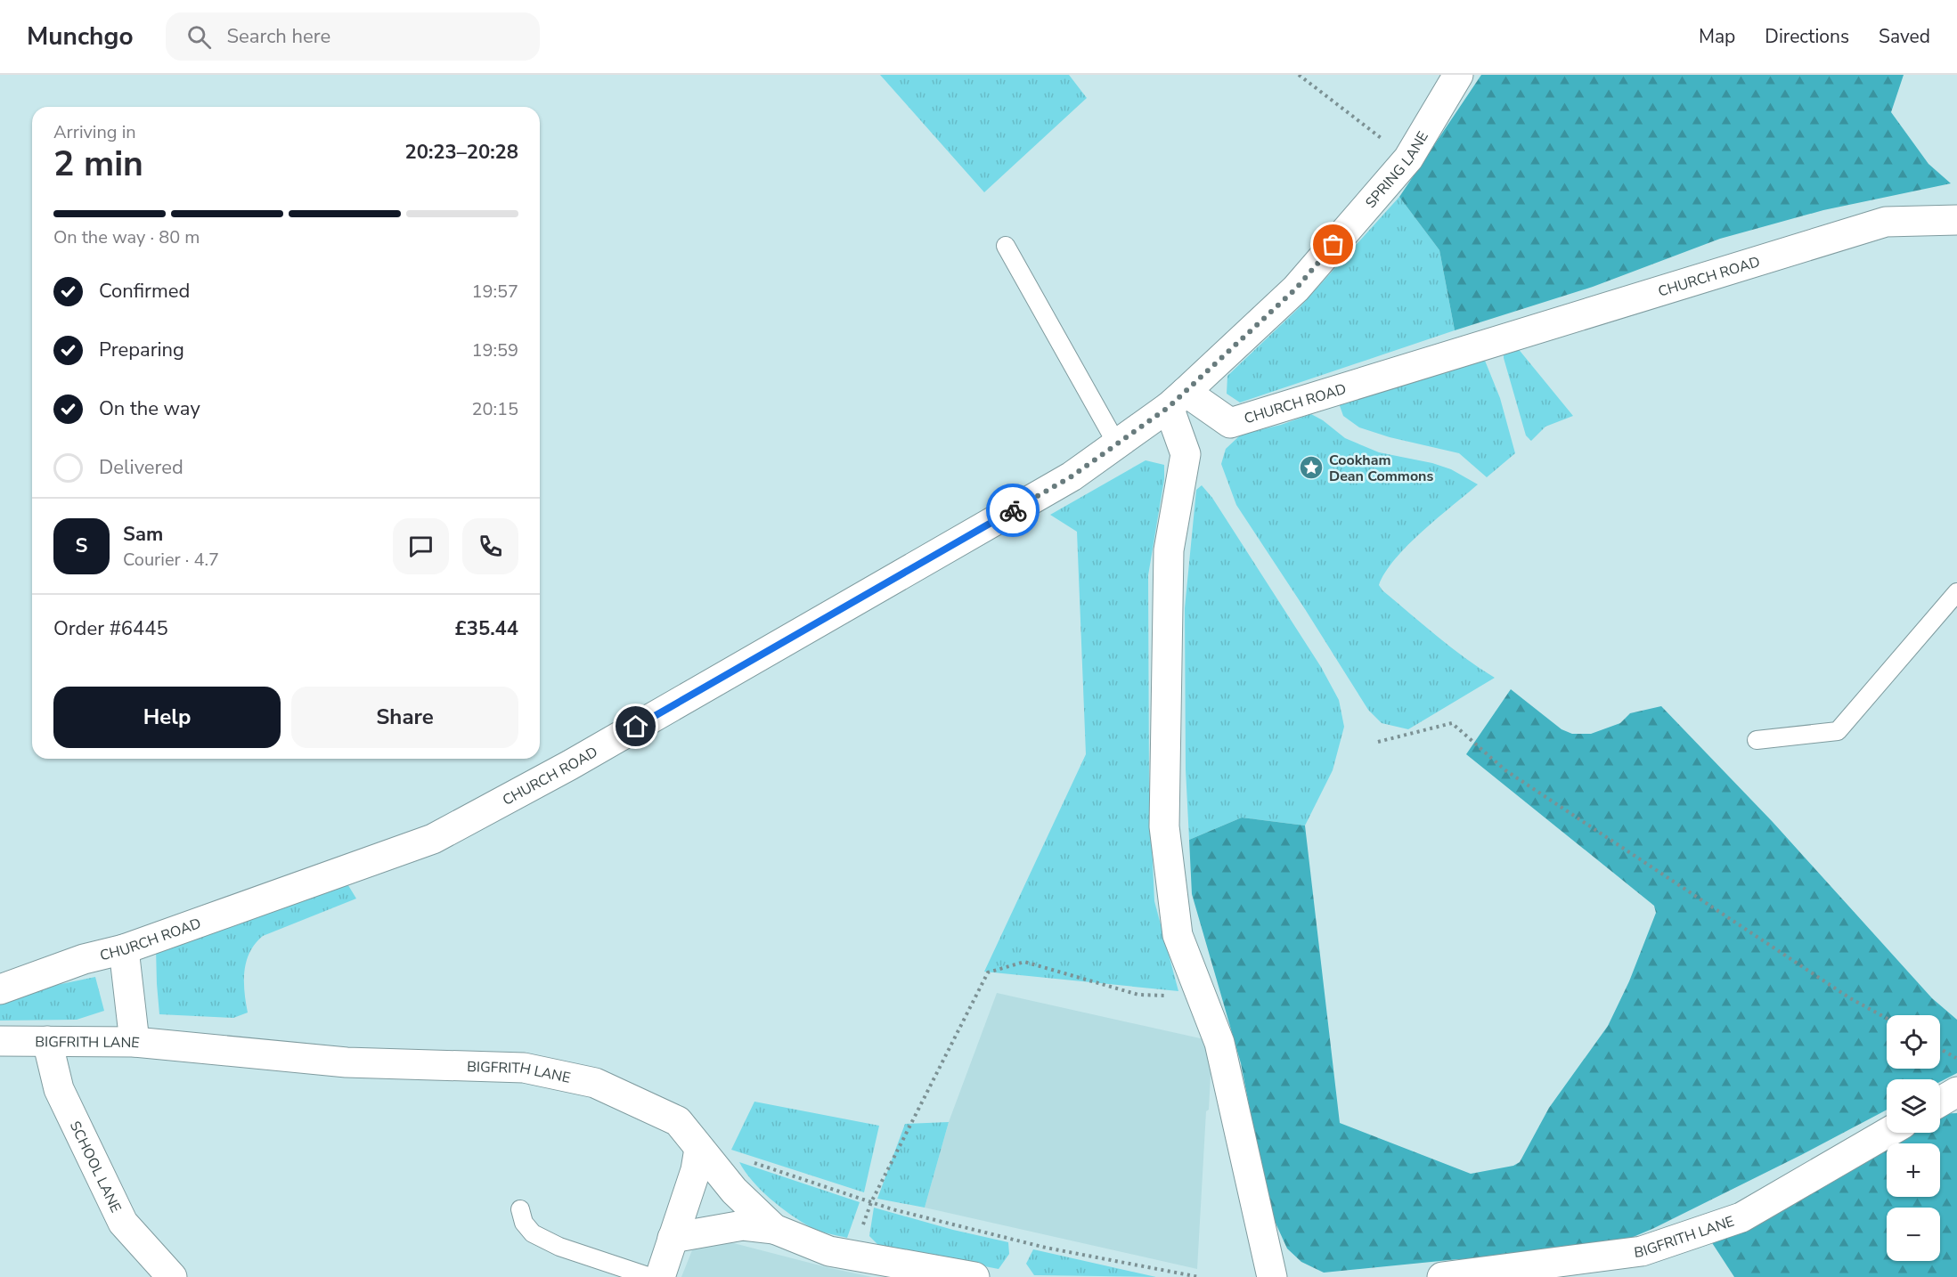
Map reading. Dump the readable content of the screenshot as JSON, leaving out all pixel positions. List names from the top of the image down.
{
  "streets": {
    "street": [
      "SPRING LANE",
      "CHURCH ROAD",
      "BIGFRITH LANE",
      "SCHOOL LANE"
    ]
  },
  "crossings": [
    ["SPRING LANE", "CHURCH ROAD"],
    ["BIGFRITH LANE", "SCHOOL LANE"]
  ],
  "places": {
    "place": ["Cookham Dean Commons"]
  },
  "page": {
    "header": "Munchgo",
    "search": "Search here",
    "nav": ["Map", "Directions", "Saved"],
    "heading": ["2 min", "Arriving in", "20:23–20:28"],
    "panel": [
      "Sam",
      "Courier · 4.7",
      "Order #6445",
      "£35.44"
    ],
    "bar": "On the way · 80 m",
    "list": [
      ["Confirmed", "19:57"],
      ["Preparing", "19:59"],
      ["On the way", "20:15"],
      "Delivered"
    ],
    "round": "S",
    "buttons": ["Help", "Share"],
    "map_buttons": ["+", "−"]
  }
}
